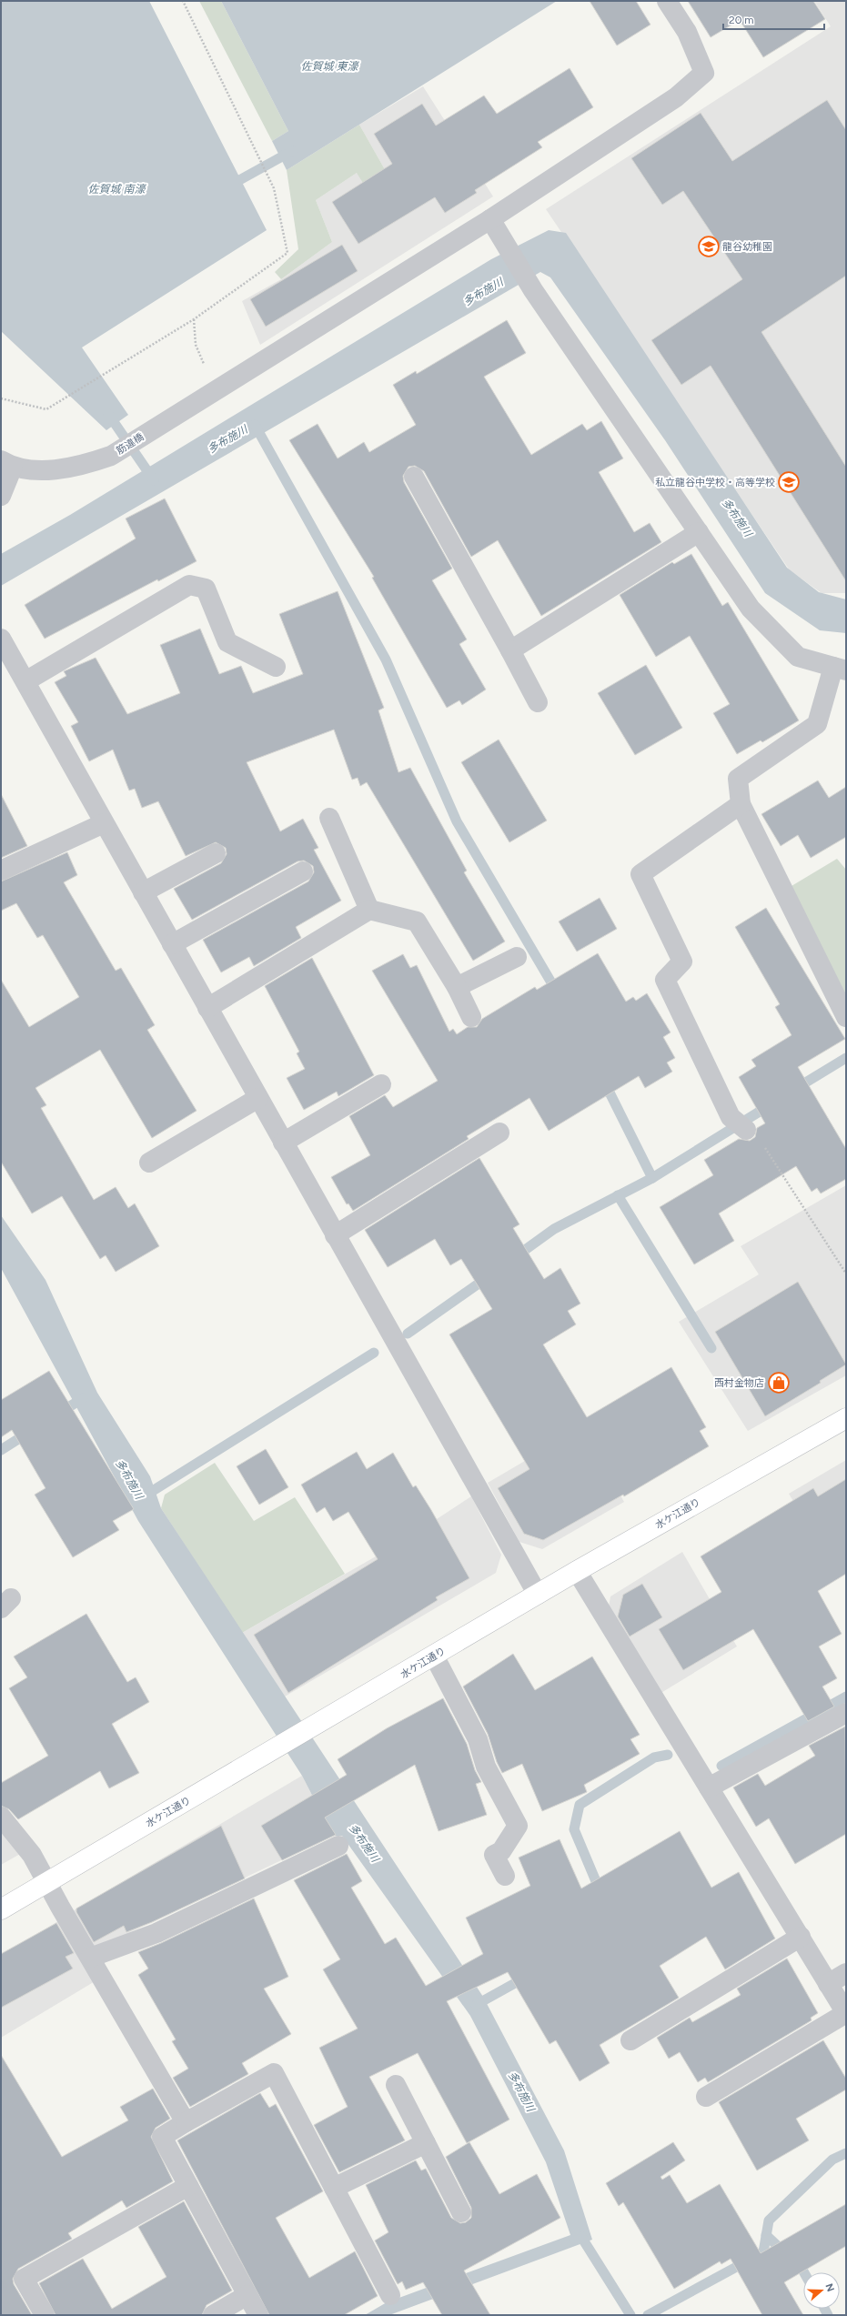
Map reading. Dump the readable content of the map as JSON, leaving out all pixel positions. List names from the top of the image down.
{
  "streets": {
    "main road": ["水ケ江通り"],
    "street": ["筋違橋"]
  },
  "water": ["佐賀城 東濠", "佐賀城 南濠", "多布施川"],
  "places": {
    "school or university": ["龍谷幼稚園", "私立龍谷中学校・高等学校"],
    "shop": ["西村金物店"]
  },
  "scale_bar": "20 m",
  "north": "right"
}
